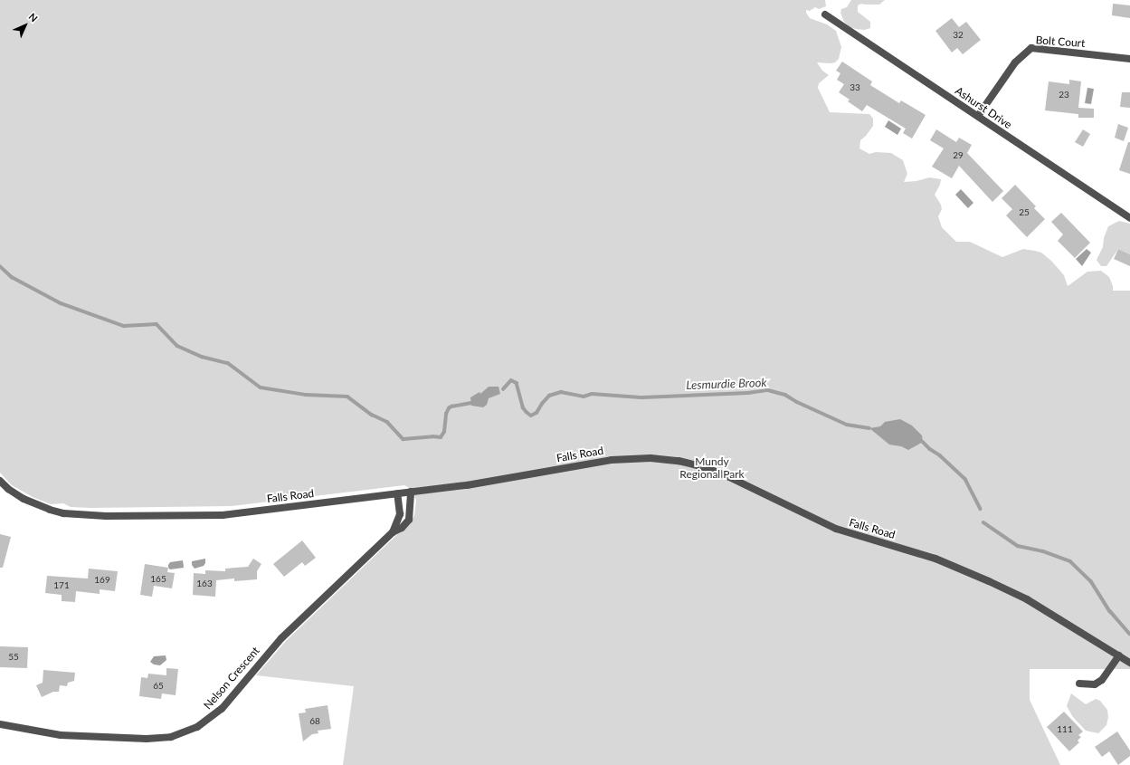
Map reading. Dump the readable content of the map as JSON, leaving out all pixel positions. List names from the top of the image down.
{
  "streets": {
    "street": [
      "Bolt Court",
      "Ashurst Drive",
      "Falls Road",
      "Nelson Crescent"
    ]
  },
  "crossings": [
    ["Bolt Court", "Ashurst Drive"],
    ["Falls Road", "Nelson Crescent"]
  ],
  "water": ["Lesmurdie Brook"],
  "parks": ["Mundy Regional Park"],
  "house_numbers": [
    "32",
    "33",
    "23",
    "29",
    "25",
    "165",
    "169",
    "163",
    "171",
    "55",
    "65",
    "68",
    "111"
  ],
  "north": "top right"
}
